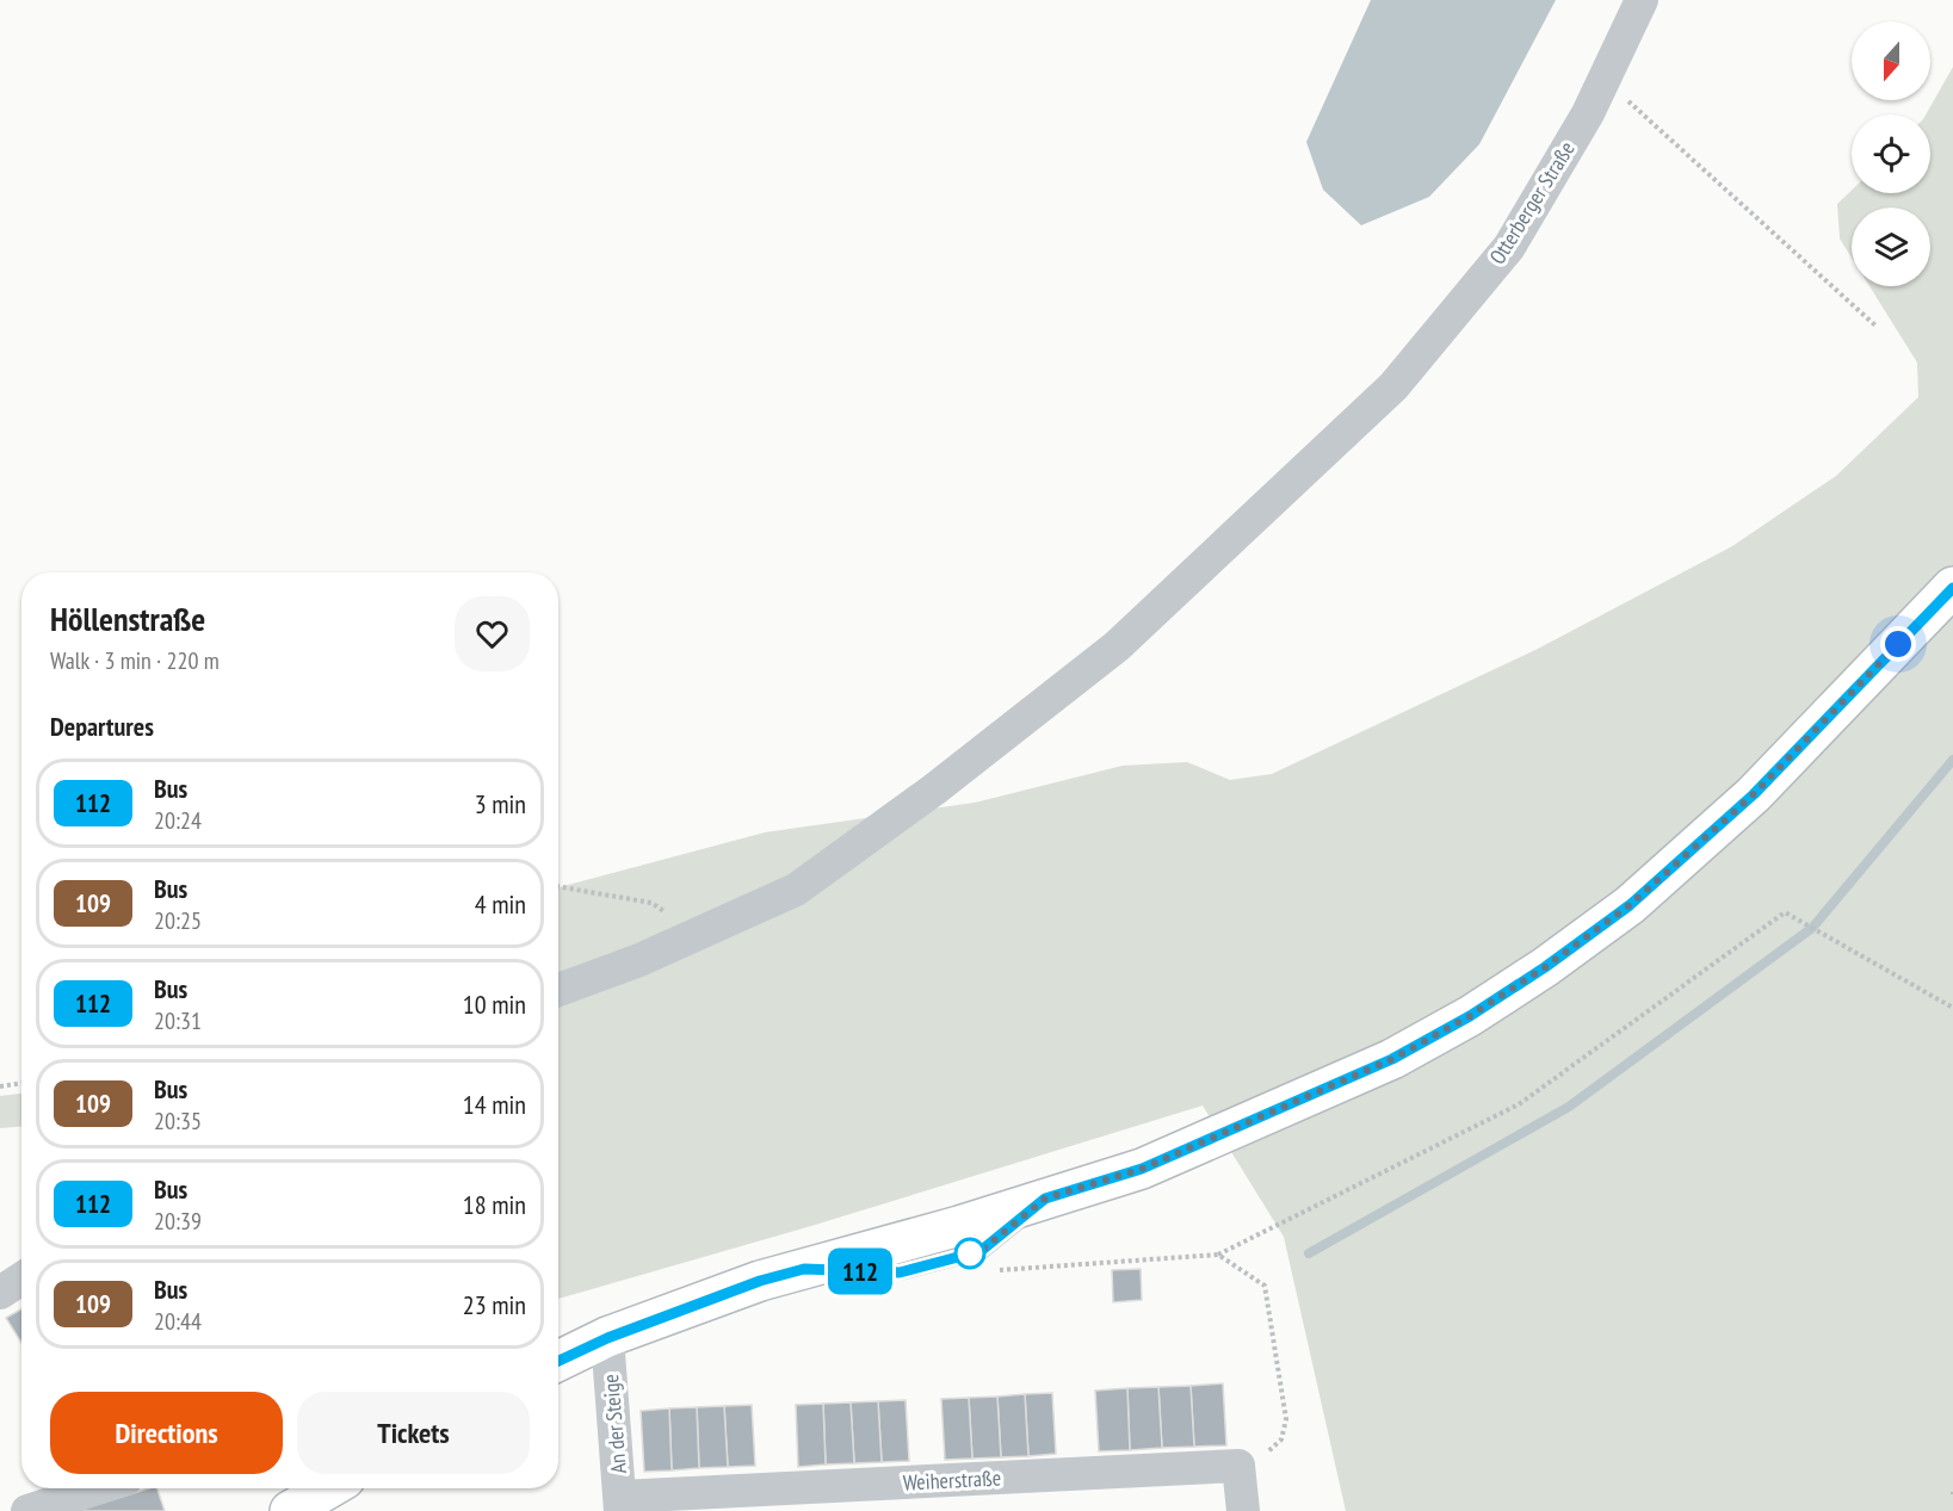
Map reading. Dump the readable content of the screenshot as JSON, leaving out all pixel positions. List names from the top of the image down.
{
  "streets": {
    "street": ["Otterberger Straße", "An der Steige", "Weiherstraße"]
  },
  "crossings": [
    ["An der Steige", "Weiherstraße"]
  ],
  "lines": ["bus line 112"],
  "north": "bottom",
  "page": {
    "on_map": "112",
    "heading": [
      ["Höllenstraße", "Walk · 3 min · 220 m"],
      "Departures"
    ],
    "list": [
      {
        "mark": "112",
        "name": "Bus",
        "note": "20:24",
        "value": "3 min"
      },
      {
        "mark": "109",
        "name": "Bus",
        "note": "20:25",
        "value": "4 min"
      },
      {
        "mark": "112",
        "name": "Bus",
        "note": "20:31",
        "value": "10 min"
      },
      {
        "mark": "109",
        "name": "Bus",
        "note": "20:35",
        "value": "14 min"
      },
      {
        "mark": "112",
        "name": "Bus",
        "note": "20:39",
        "value": "18 min"
      },
      {
        "mark": "109",
        "name": "Bus",
        "note": "20:44",
        "value": "23 min"
      }
    ],
    "buttons": ["Directions", "Tickets"]
  }
}
